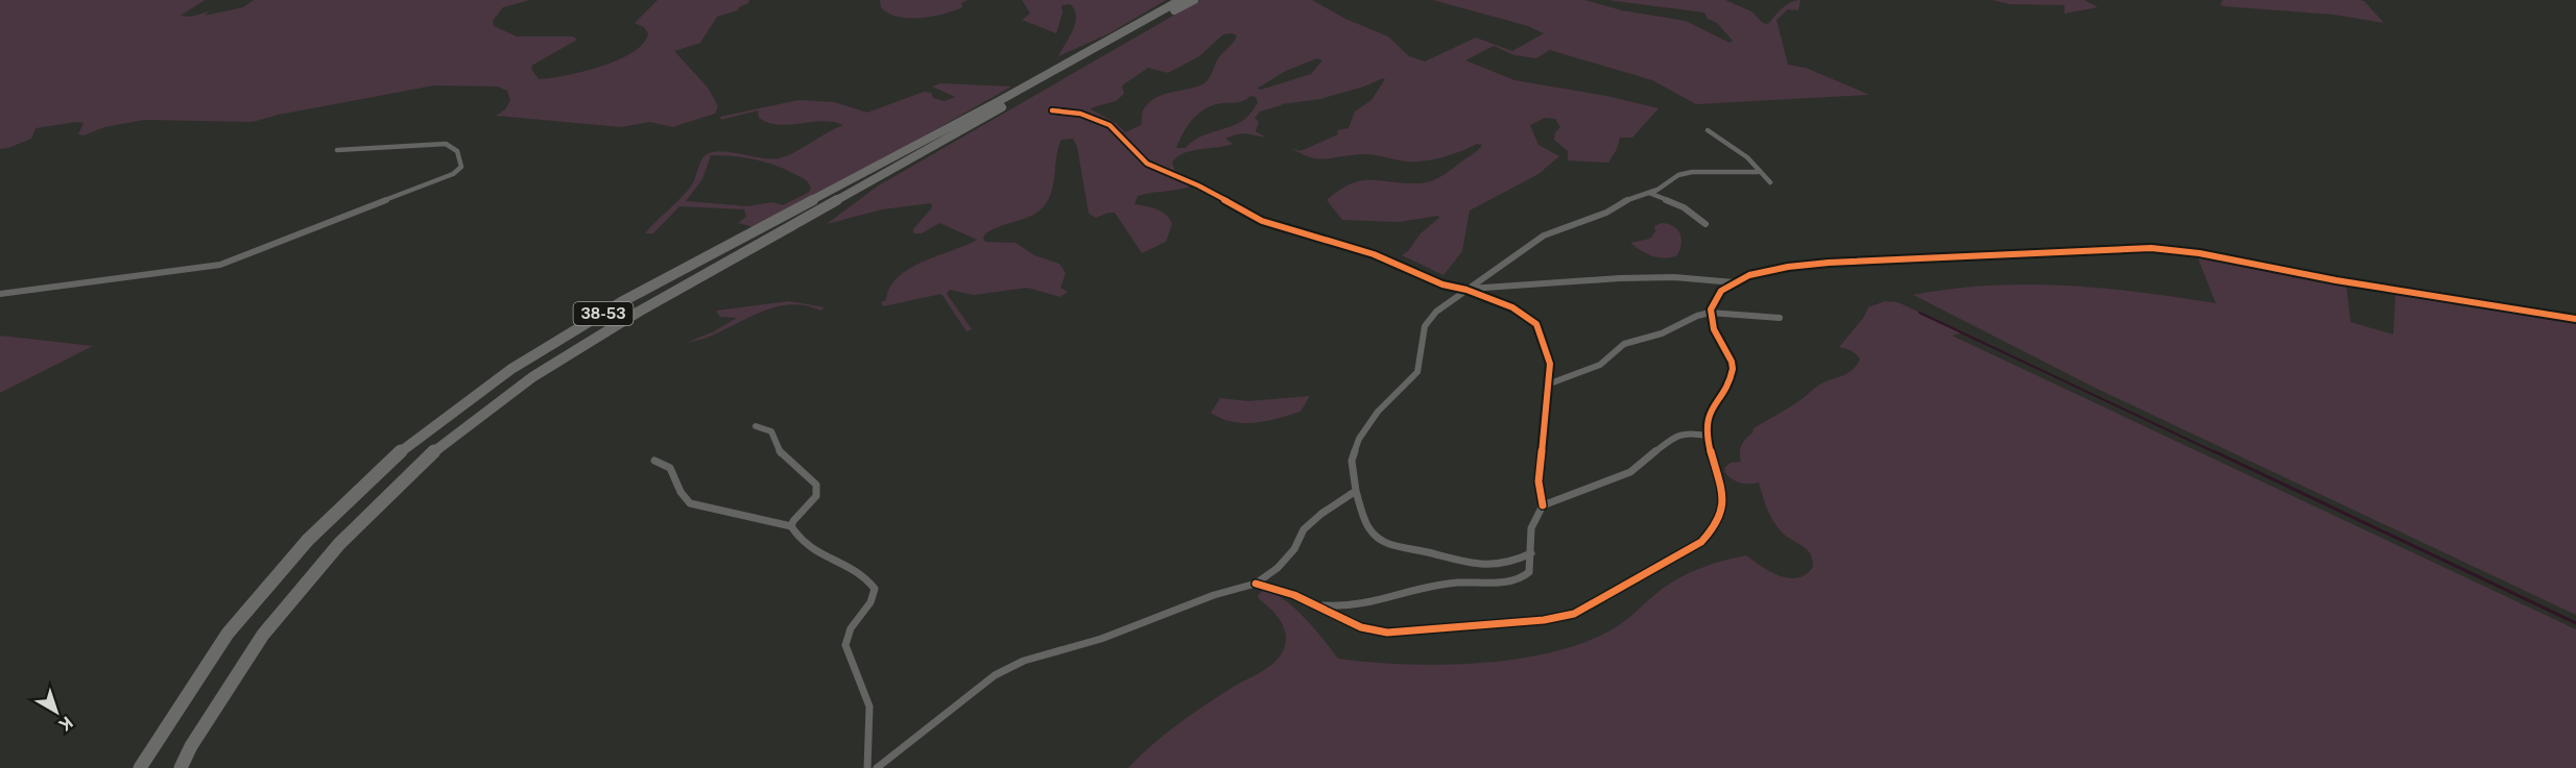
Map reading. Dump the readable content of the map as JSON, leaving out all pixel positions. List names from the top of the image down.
{
  "streets": {
    "highway": ["38-53"]
  },
  "north": "bottom right"
}
